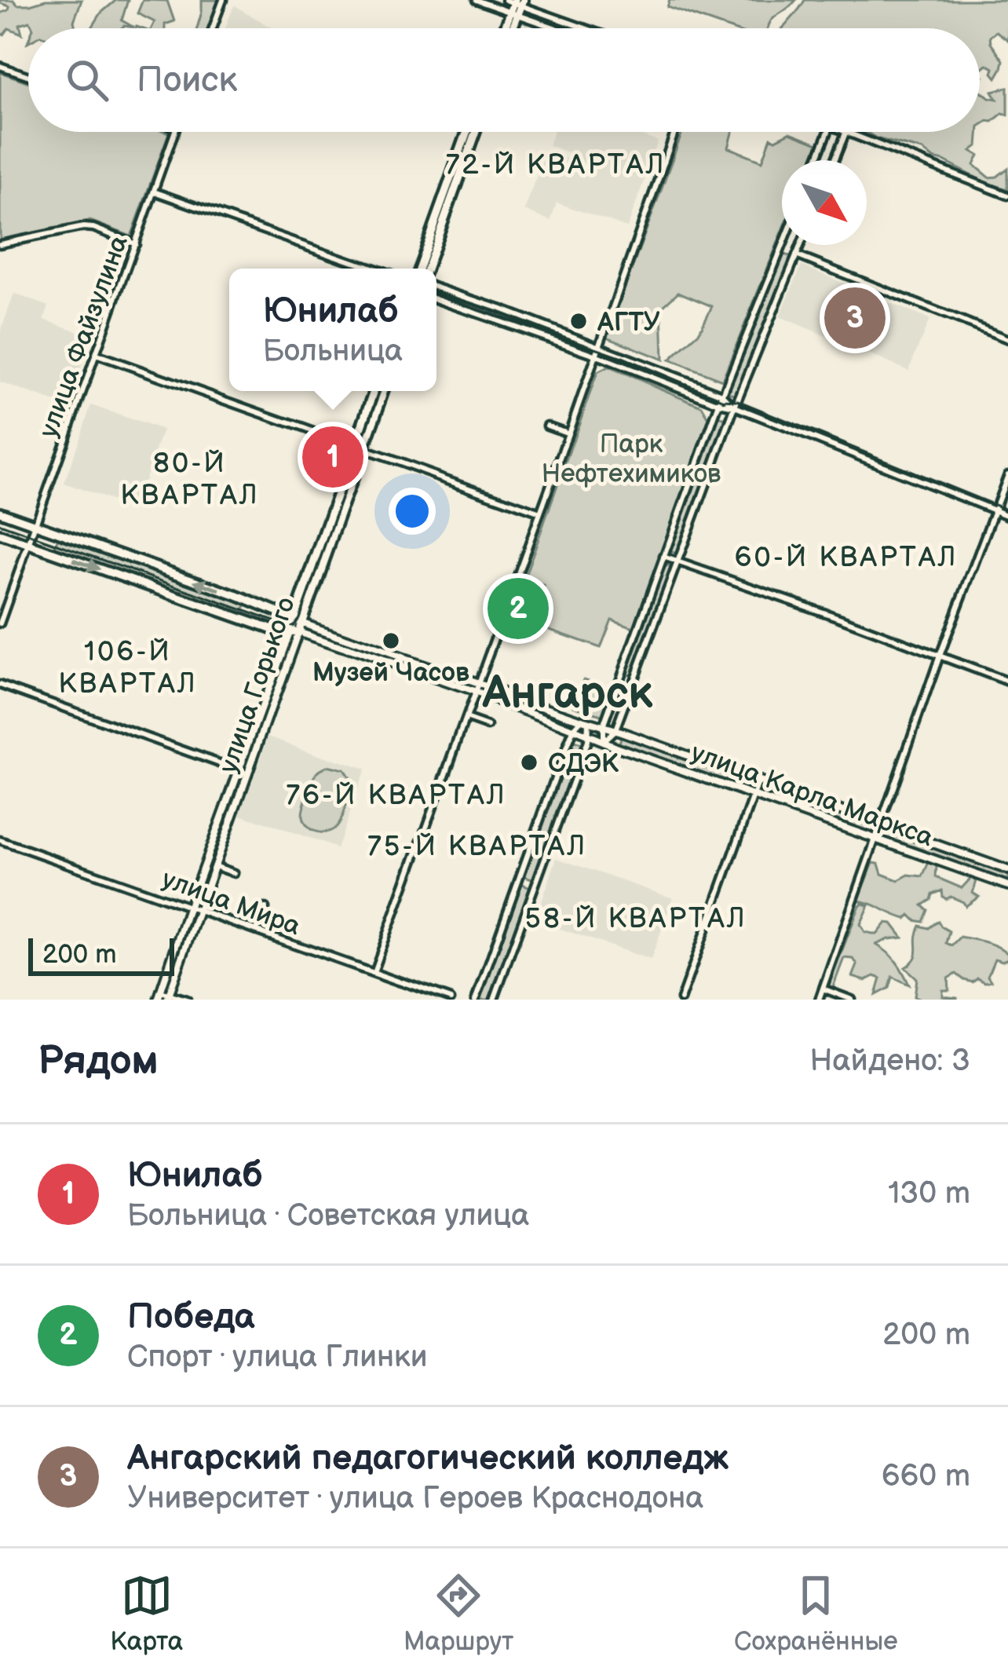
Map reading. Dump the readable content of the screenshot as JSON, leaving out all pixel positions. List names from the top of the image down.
{
  "streets": {
    "main road": ["улица Горького", "улица Карла Маркса"],
    "street": ["улица Файзулина", "улица Мира"]
  },
  "crossings": [
    ["улица Файзулина", "улица Карла Маркса"],
    ["улица Горького", "улица Карла Маркса"],
    ["улица Горького", "улица Мира"]
  ],
  "districts": [
    "72-Й КВАРТАЛ",
    "80-Й КВАРТАЛ",
    "60-Й КВАРТАЛ",
    "106-Й КВАРТАЛ",
    "Ангарск",
    "76-Й КВАРТАЛ",
    "75-Й КВАРТАЛ",
    "58-Й КВАРТАЛ"
  ],
  "parks": ["Парк Нефтехимиков"],
  "places": ["АГТУ", "Музей Часов", "СДЭК"],
  "scale_bar": "200 m",
  "north": "bottom right",
  "page": {
    "search": "Поиск",
    "popup": ["Юнилаб", "Больница"],
    "pins": ["3", "1", "2"],
    "scale": "200 m",
    "heading": ["Рядом", "Найдено: 3"],
    "list": [
      {
        "mark": "1",
        "name": "Юнилаб",
        "note": "Больница · Советская улица",
        "value": "130 m"
      },
      {
        "mark": "2",
        "name": "Победа",
        "note": "Спорт · улица Глинки",
        "value": "200 m"
      },
      {
        "mark": "3",
        "name": "Ангарский педагогический колледж",
        "note": "Университет · улица Героев Краснодона",
        "value": "660 m"
      }
    ],
    "nav": ["Карта", "Маршрут", "Сохранённые"]
  }
}
